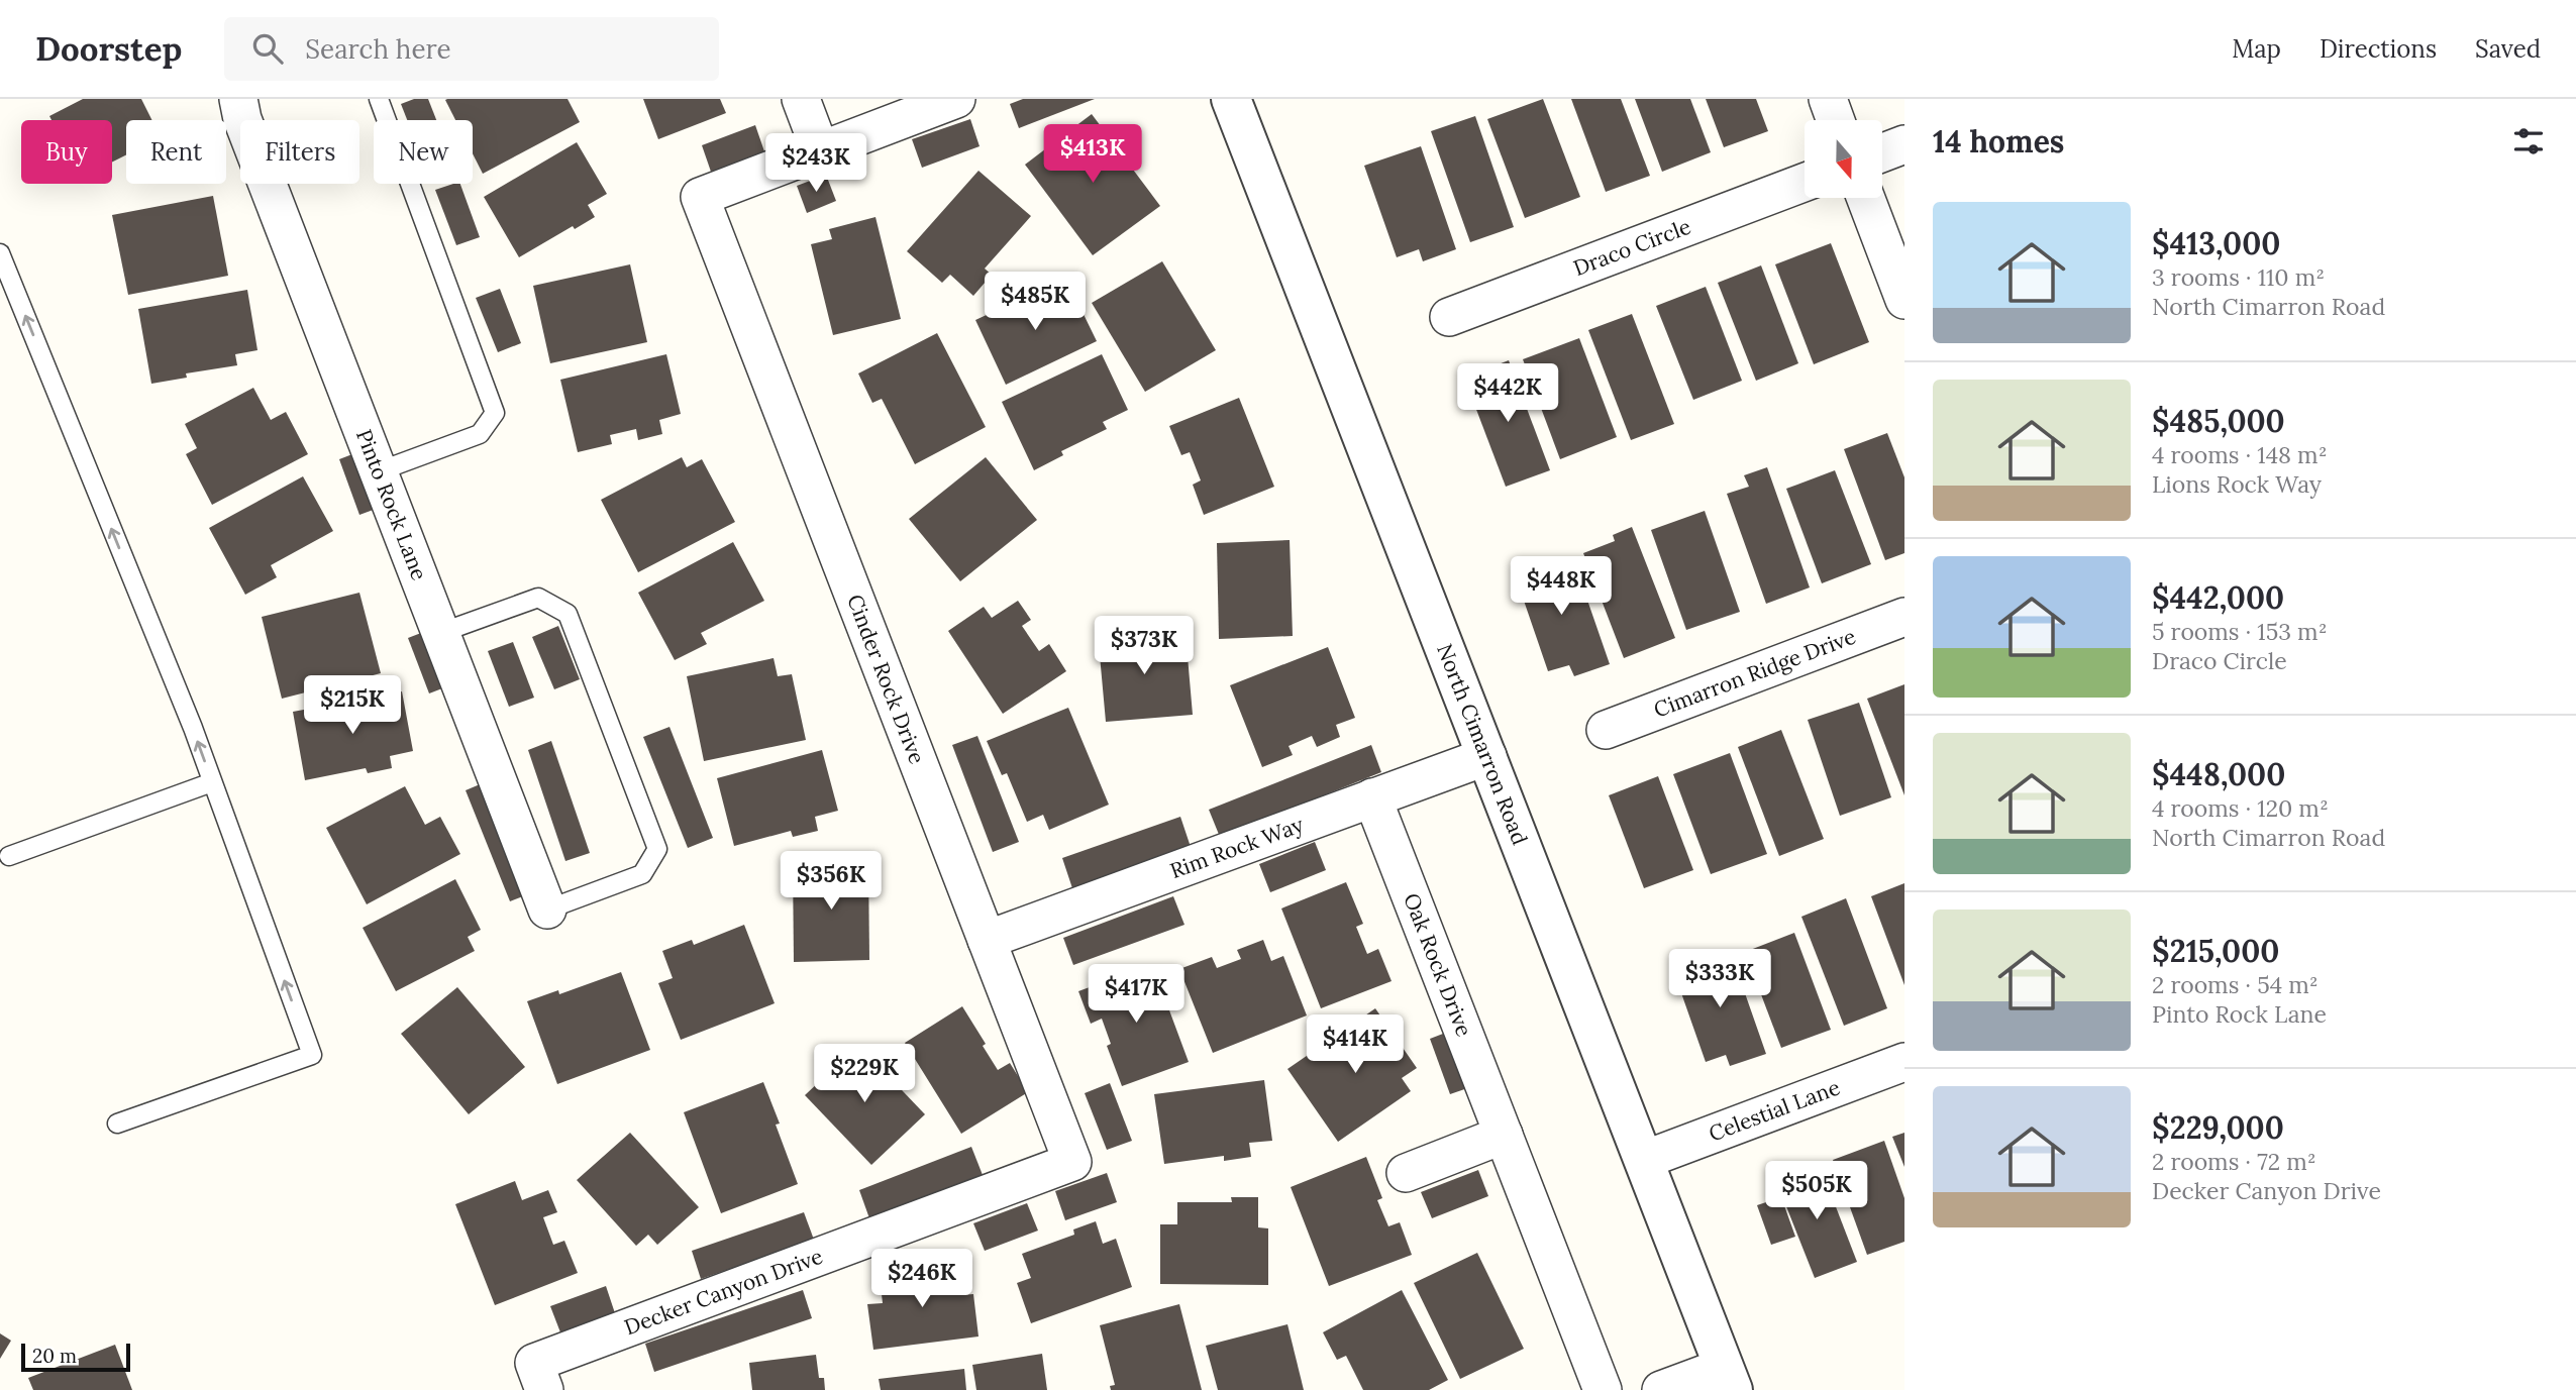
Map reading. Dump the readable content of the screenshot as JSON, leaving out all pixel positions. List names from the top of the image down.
{
  "streets": {
    "street": [
      "Draco Circle",
      "Pinto Rock Lane",
      "Cimarron Ridge Drive",
      "Cinder Rock Drive",
      "North Cimarron Road",
      "Rim Rock Way",
      "Oak Rock Drive",
      "Celestial Lane",
      "Decker Canyon Drive"
    ]
  },
  "crossings": [
    ["Cinder Rock Drive", "Rim Rock Way"],
    ["Cinder Rock Drive", "Decker Canyon Drive"],
    ["North Cimarron Road", "Rim Rock Way"],
    ["North Cimarron Road", "Celestial Lane"],
    ["Rim Rock Way", "Oak Rock Drive"]
  ],
  "scale_bar": "20 m",
  "north": "bottom",
  "page": {
    "header": "Doorstep",
    "search": "Search here",
    "nav": ["Map", "Directions", "Saved"],
    "heading": "14 homes",
    "chip": [
      "Buy",
      "Rent",
      "Filters",
      "New"
    ],
    "price": [
      "$413K",
      "$243K",
      "$485K",
      "$442K",
      "$448K",
      "$373K",
      "$215K",
      "$356K",
      "$333K",
      "$417K",
      "$414K",
      "$229K",
      "$505K",
      "$246K"
    ],
    "list": [
      {
        "name": "$413,000",
        "note": "3 rooms · 110 m² · North Cimarron Road"
      },
      {
        "name": "$485,000",
        "note": "4 rooms · 148 m² · Lions Rock Way"
      },
      {
        "name": "$442,000",
        "note": "5 rooms · 153 m² · Draco Circle"
      },
      {
        "name": "$448,000",
        "note": "4 rooms · 120 m² · North Cimarron Road"
      },
      {
        "name": "$215,000",
        "note": "2 rooms · 54 m² · Pinto Rock Lane"
      },
      {
        "name": "$229,000",
        "note": "2 rooms · 72 m² · Decker Canyon Drive"
      }
    ],
    "scale": "20 m"
  }
}
